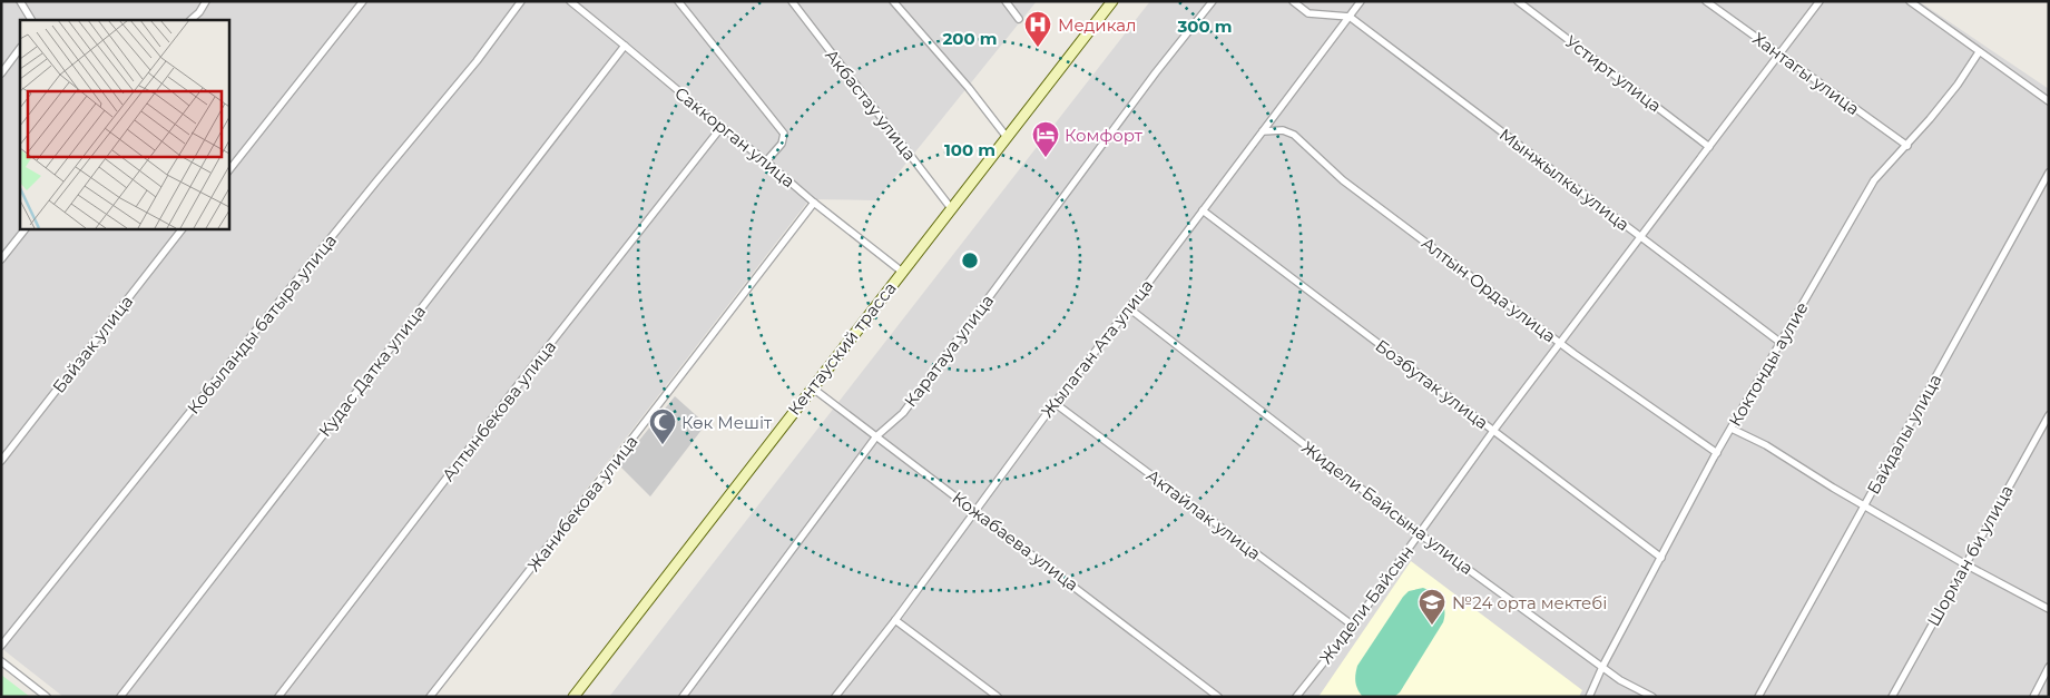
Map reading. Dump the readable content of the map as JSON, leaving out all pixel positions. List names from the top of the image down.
{
  "streets": {
    "main road": ["Кентауский трасса"],
    "street": [
      "Устирт улица",
      "Хантагы улица",
      "Акбастау улица",
      "Саккорган улица",
      "Мынжылкы улица",
      "Алтын Орда улица",
      "Кобыланды батыра улица",
      "Байзак улица",
      "Жылаган Ата улица",
      "Каратауа улица",
      "Коктонды аулие",
      "Кудас Датка улица",
      "Бозбутак улица",
      "Алтынбекова улица",
      "Байдалы улица",
      "Жанибекова улица",
      "Жидели Байсына улица",
      "Актайлак улица",
      "Кожабаева улица",
      "Шорман би улица",
      "Жидели Байсын"
    ]
  },
  "crossings": [
    ["Устирт улица", "Жидели Байсын"],
    ["Хантагы улица", "Коктонды аулие"],
    ["Хантагы улица", "Жидели Байсын"],
    ["Акбастау улица", "Кентауский трасса"],
    ["Саккорган улица", "Кентауский трасса"],
    ["Саккорган улица", "Кудас Датка улица"],
    ["Саккорган улица", "Алтынбекова улица"],
    ["Саккорган улица", "Жанибекова улица"],
    ["Мынжылкы улица", "Жылаган Ата улица"],
    ["Мынжылкы улица", "Коктонды аулие"],
    ["Мынжылкы улица", "Жидели Байсын"],
    ["Алтын Орда улица", "Жылаган Ата улица"],
    ["Алтын Орда улица", "Коктонды аулие"],
    ["Алтын Орда улица", "Жидели Байсын"],
    ["Кентауский трасса", "Кожабаева улица"],
    ["Жылаган Ата улица", "Бозбутак улица"],
    ["Жылаган Ата улица", "Жидели Байсына улица"],
    ["Жылаган Ата улица", "Актайлак улица"],
    ["Жылаган Ата улица", "Кожабаева улица"],
    ["Каратауа улица", "Кожабаева улица"],
    ["Коктонды аулие", "Бозбутак улица"],
    ["Коктонды аулие", "Жидели Байсына улица"],
    ["Бозбутак улица", "Жидели Байсын"],
    ["Жидели Байсына улица", "Жидели Байсын"],
    ["Актайлак улица", "Жидели Байсын"]
  ],
  "places": {
    "hospital": ["Медикал"],
    "hotel": ["Комфорт"],
    "mosque": ["Көк Мешіт"],
    "school or university": ["№24 орта мектебі"]
  },
  "rings": ["300 m", "200 m", "100 m"]
}
